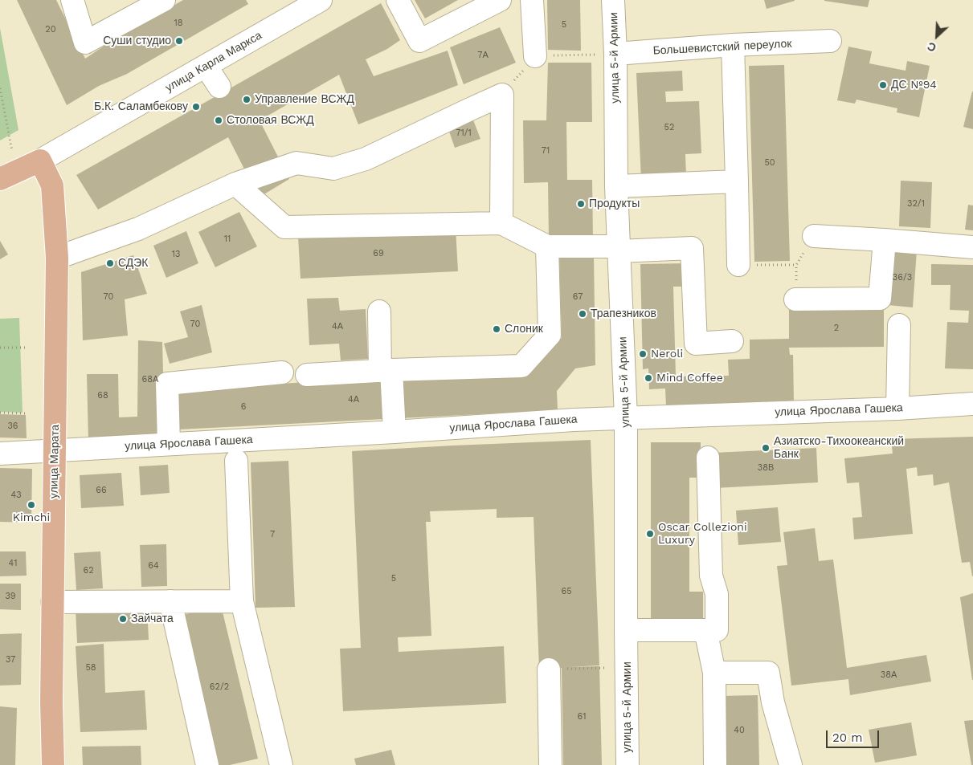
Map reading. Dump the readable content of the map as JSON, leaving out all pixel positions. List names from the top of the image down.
{
  "streets": {
    "main road": ["улица Карла Маркса", "улица Марата"],
    "street": ["Большевистский переулок", "улица 5-й Армии", "улица Ярослава Гашека"]
  },
  "crossings": [
    ["Большевистский переулок", "улица 5-й Армии"],
    ["улица 5-й Армии", "улица Ярослава Гашека"],
    ["улица Карла Маркса", "улица Марата"],
    ["улица Ярослава Гашека", "улица Марата"]
  ],
  "places": [
    "Суши студио",
    "ДС №94",
    "Управление ВСЖД",
    "Б.К. Саламбекову",
    "Столовая ВСЖД",
    "Продукты",
    "СДЭК",
    "Трапезников",
    "Слоник",
    "Neroli",
    "Mind Coffee",
    "Азиатско-Тихоокеанский Банк",
    "Kimchi",
    "Oscar Collezioni Luxury",
    "Зайчата"
  ],
  "house_numbers": [
    "18",
    "5",
    "20",
    "7А",
    "52",
    "71/1",
    "71",
    "50",
    "32/1",
    "11",
    "69",
    "13",
    "36/3",
    "70",
    "67",
    "70",
    "4А",
    "2",
    "68А",
    "68",
    "4А",
    "6",
    "36",
    "38В",
    "66",
    "43",
    "7",
    "41",
    "64",
    "62",
    "5",
    "65",
    "39",
    "37",
    "58",
    "38А",
    "62/2",
    "61",
    "40"
  ],
  "scale_bar": "20 m",
  "north": "bottom left"
}
